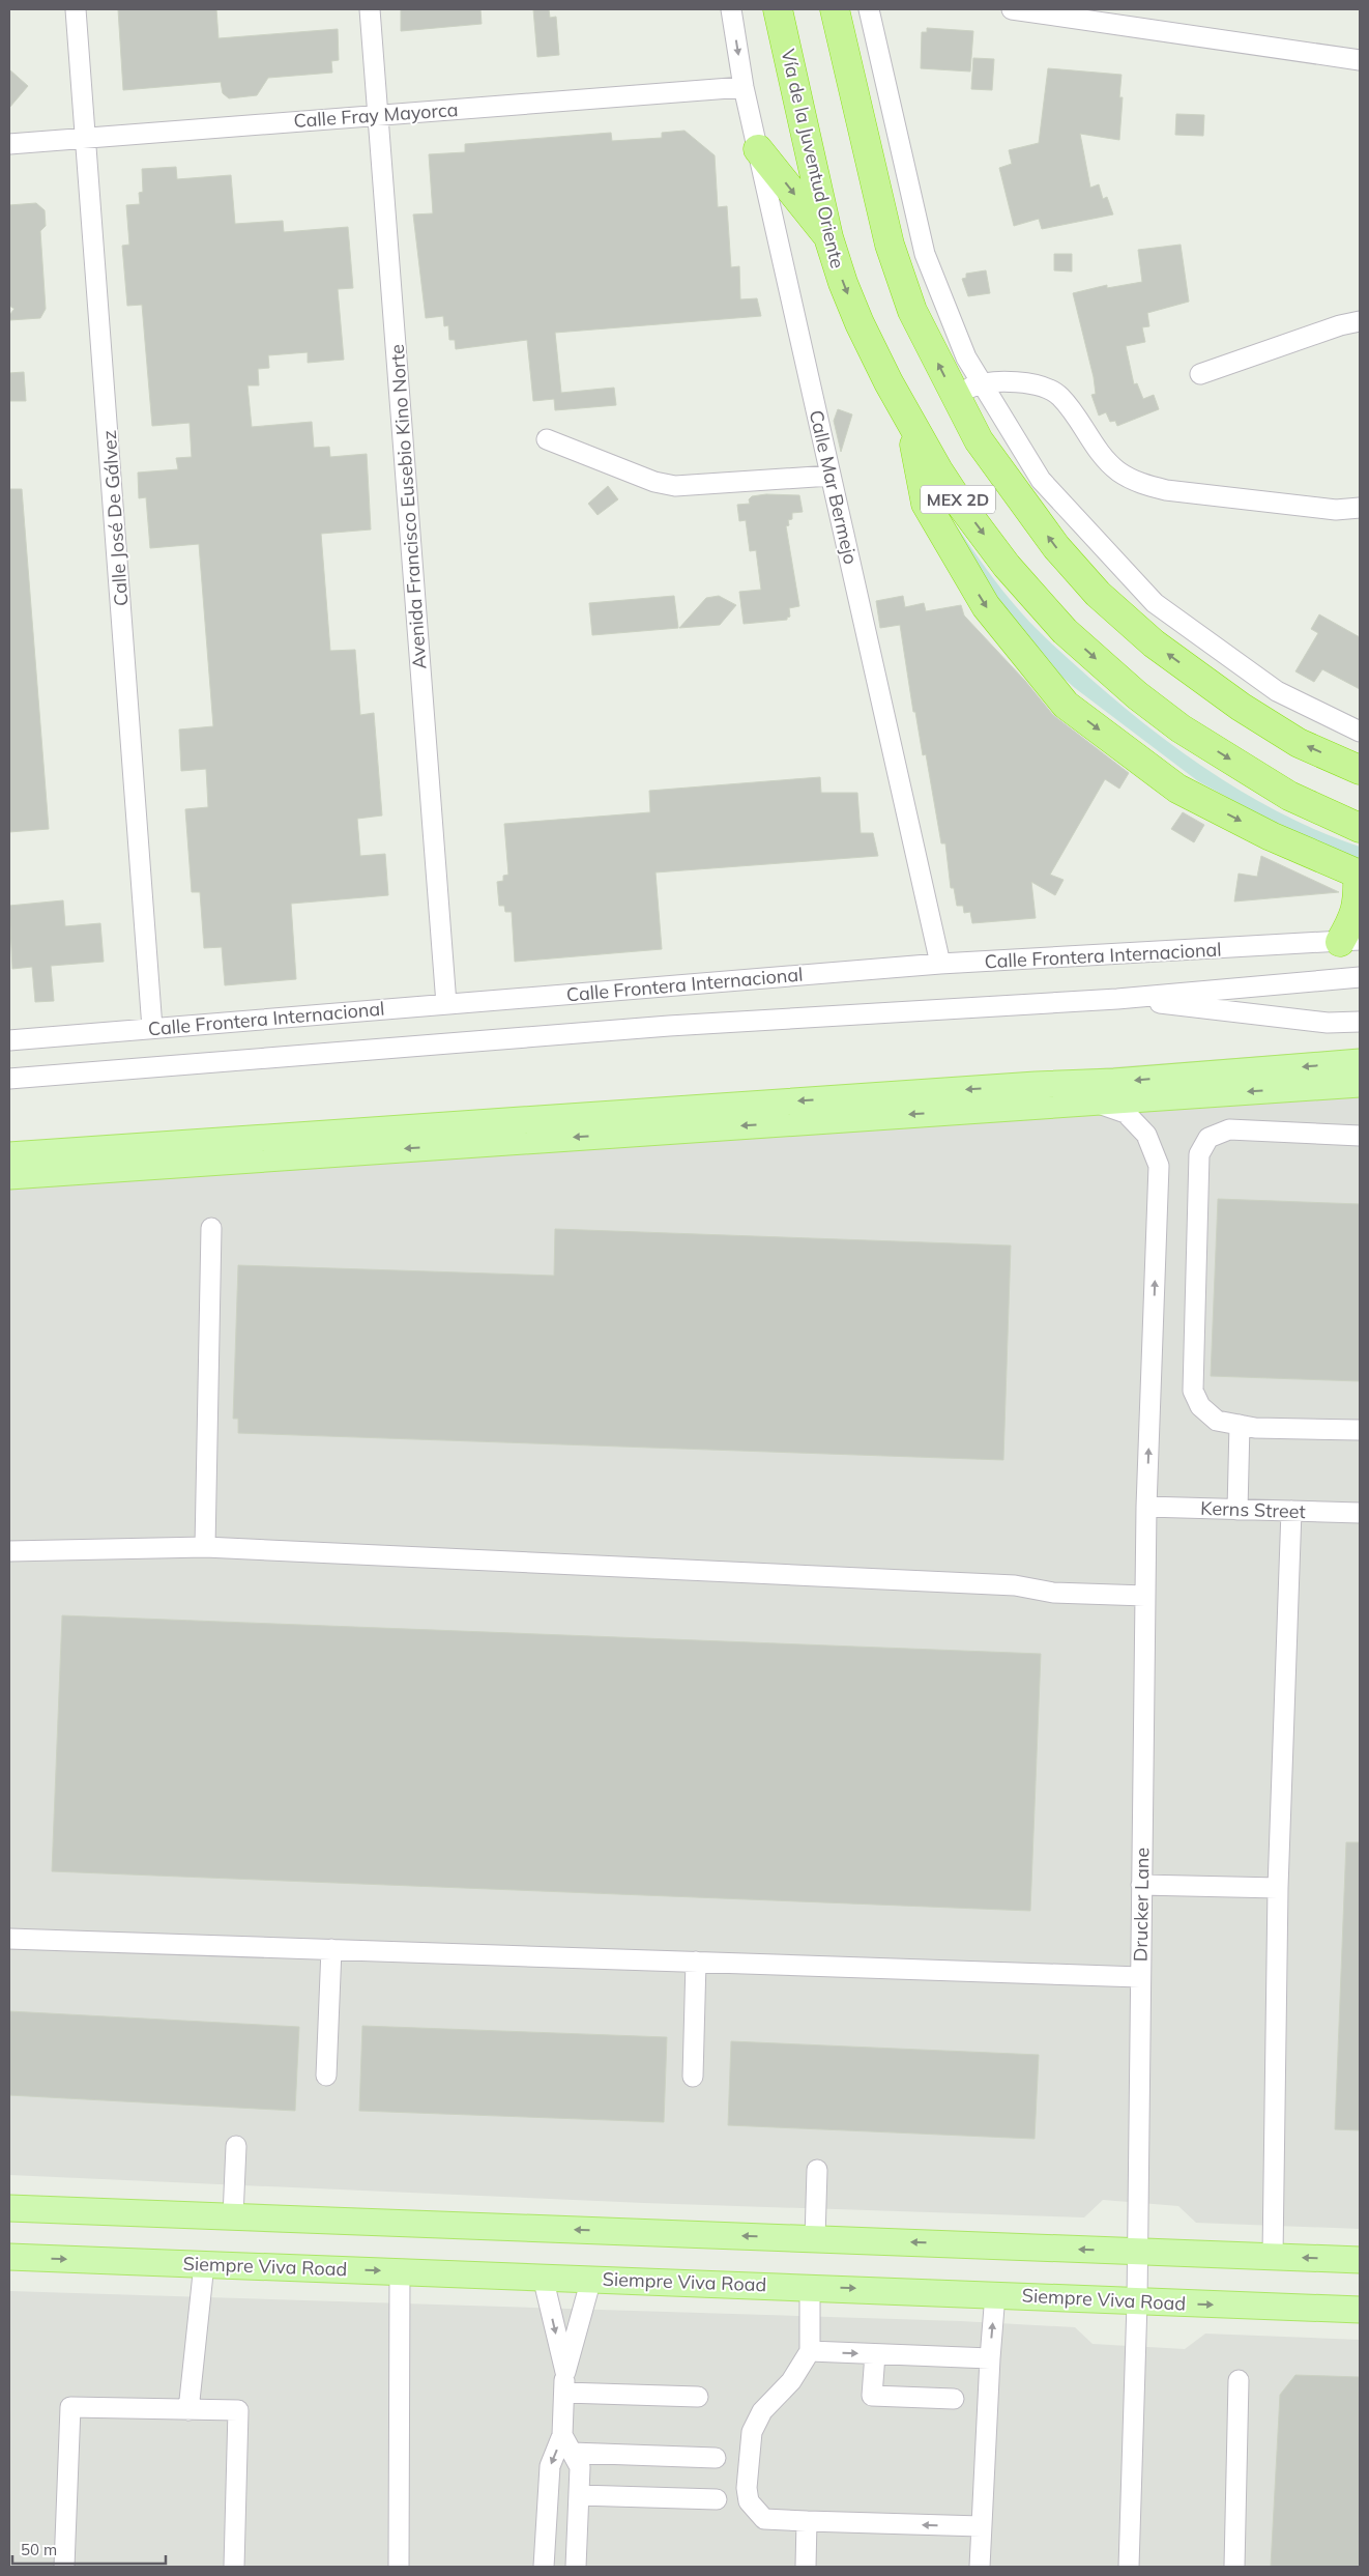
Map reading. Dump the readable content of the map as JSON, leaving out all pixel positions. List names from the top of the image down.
{
  "streets": {
    "highway": ["Vía de la Juventud Oriente", "MEX 2D"],
    "main road": ["Siempre Viva Road"],
    "street": [
      "Calle Fray Mayorca",
      "Calle Mar Bermejo",
      "Avenida Francisco Eusebio Kino Norte",
      "Calle José De Gálvez",
      "Calle Frontera Internacional",
      "Kerns Street",
      "Drucker Lane"
    ]
  },
  "crossings": [
    ["Calle Fray Mayorca", "Calle Mar Bermejo"],
    ["Calle Fray Mayorca", "Avenida Francisco Eusebio Kino Norte"],
    ["Calle Fray Mayorca", "Calle José De Gálvez"],
    ["Calle Mar Bermejo", "Calle Frontera Internacional"],
    ["Avenida Francisco Eusebio Kino Norte", "Calle Frontera Internacional"],
    ["Calle José De Gálvez", "Calle Frontera Internacional"],
    ["Kerns Street", "Drucker Lane"],
    ["Drucker Lane", "Siempre Viva Road"]
  ],
  "scale_bar": "50 m"
}
